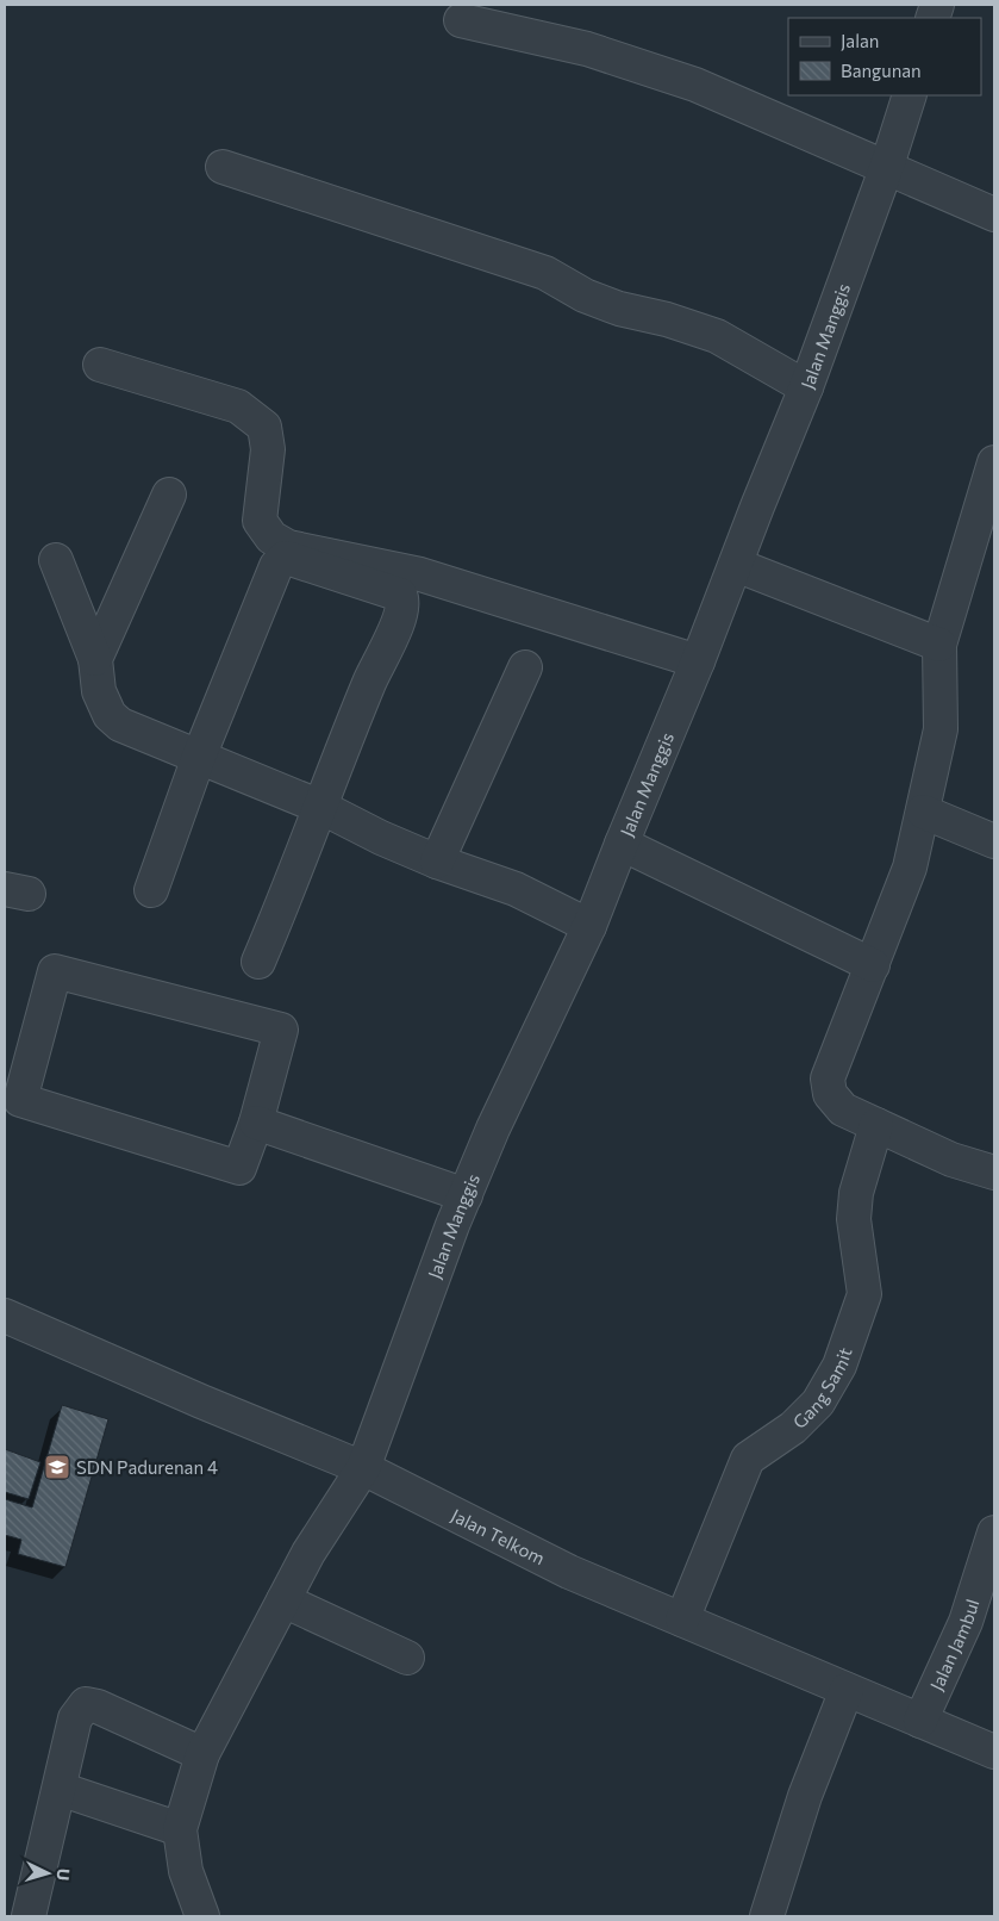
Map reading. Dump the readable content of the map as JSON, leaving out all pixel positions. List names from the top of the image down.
{
  "streets": {
    "street": [
      "Jalan Manggis",
      "Gang Samit",
      "Jalan Telkom",
      "Jalan Jambul"
    ]
  },
  "crossings": [
    ["Jalan Manggis", "Jalan Telkom"],
    ["Gang Samit", "Jalan Telkom"],
    ["Jalan Telkom", "Jalan Jambul"]
  ],
  "places": {
    "school or university": ["SDN Padurenan 4"]
  },
  "legend": ["Jalan", "Bangunan"],
  "north": "right"
}
